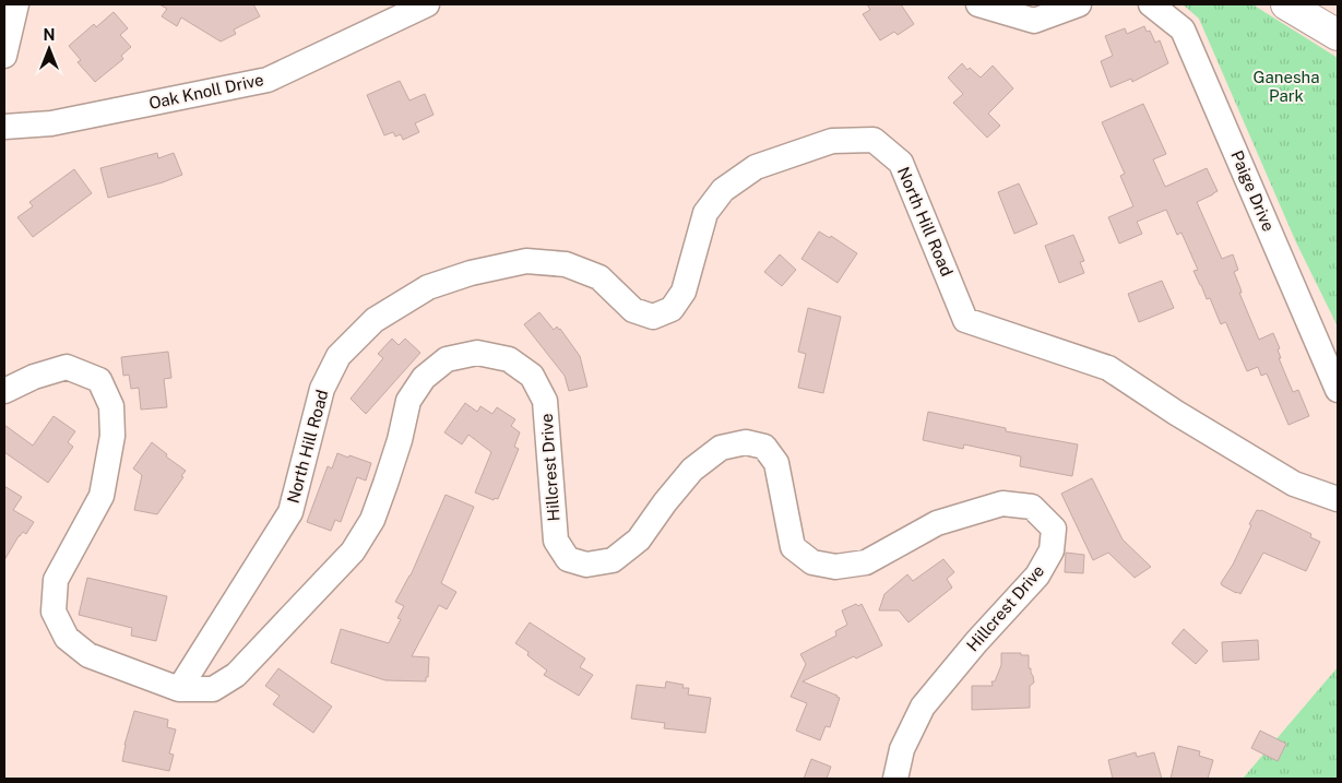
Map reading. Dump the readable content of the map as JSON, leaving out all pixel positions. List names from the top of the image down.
{
  "streets": {
    "street": [
      "Oak Knoll Drive",
      "Paige Drive",
      "North Hill Road",
      "Hillcrest Drive"
    ]
  },
  "crossings": [
    ["North Hill Road", "Hillcrest Drive"]
  ],
  "parks": ["Ganesha Park"],
  "north": "top"
}
